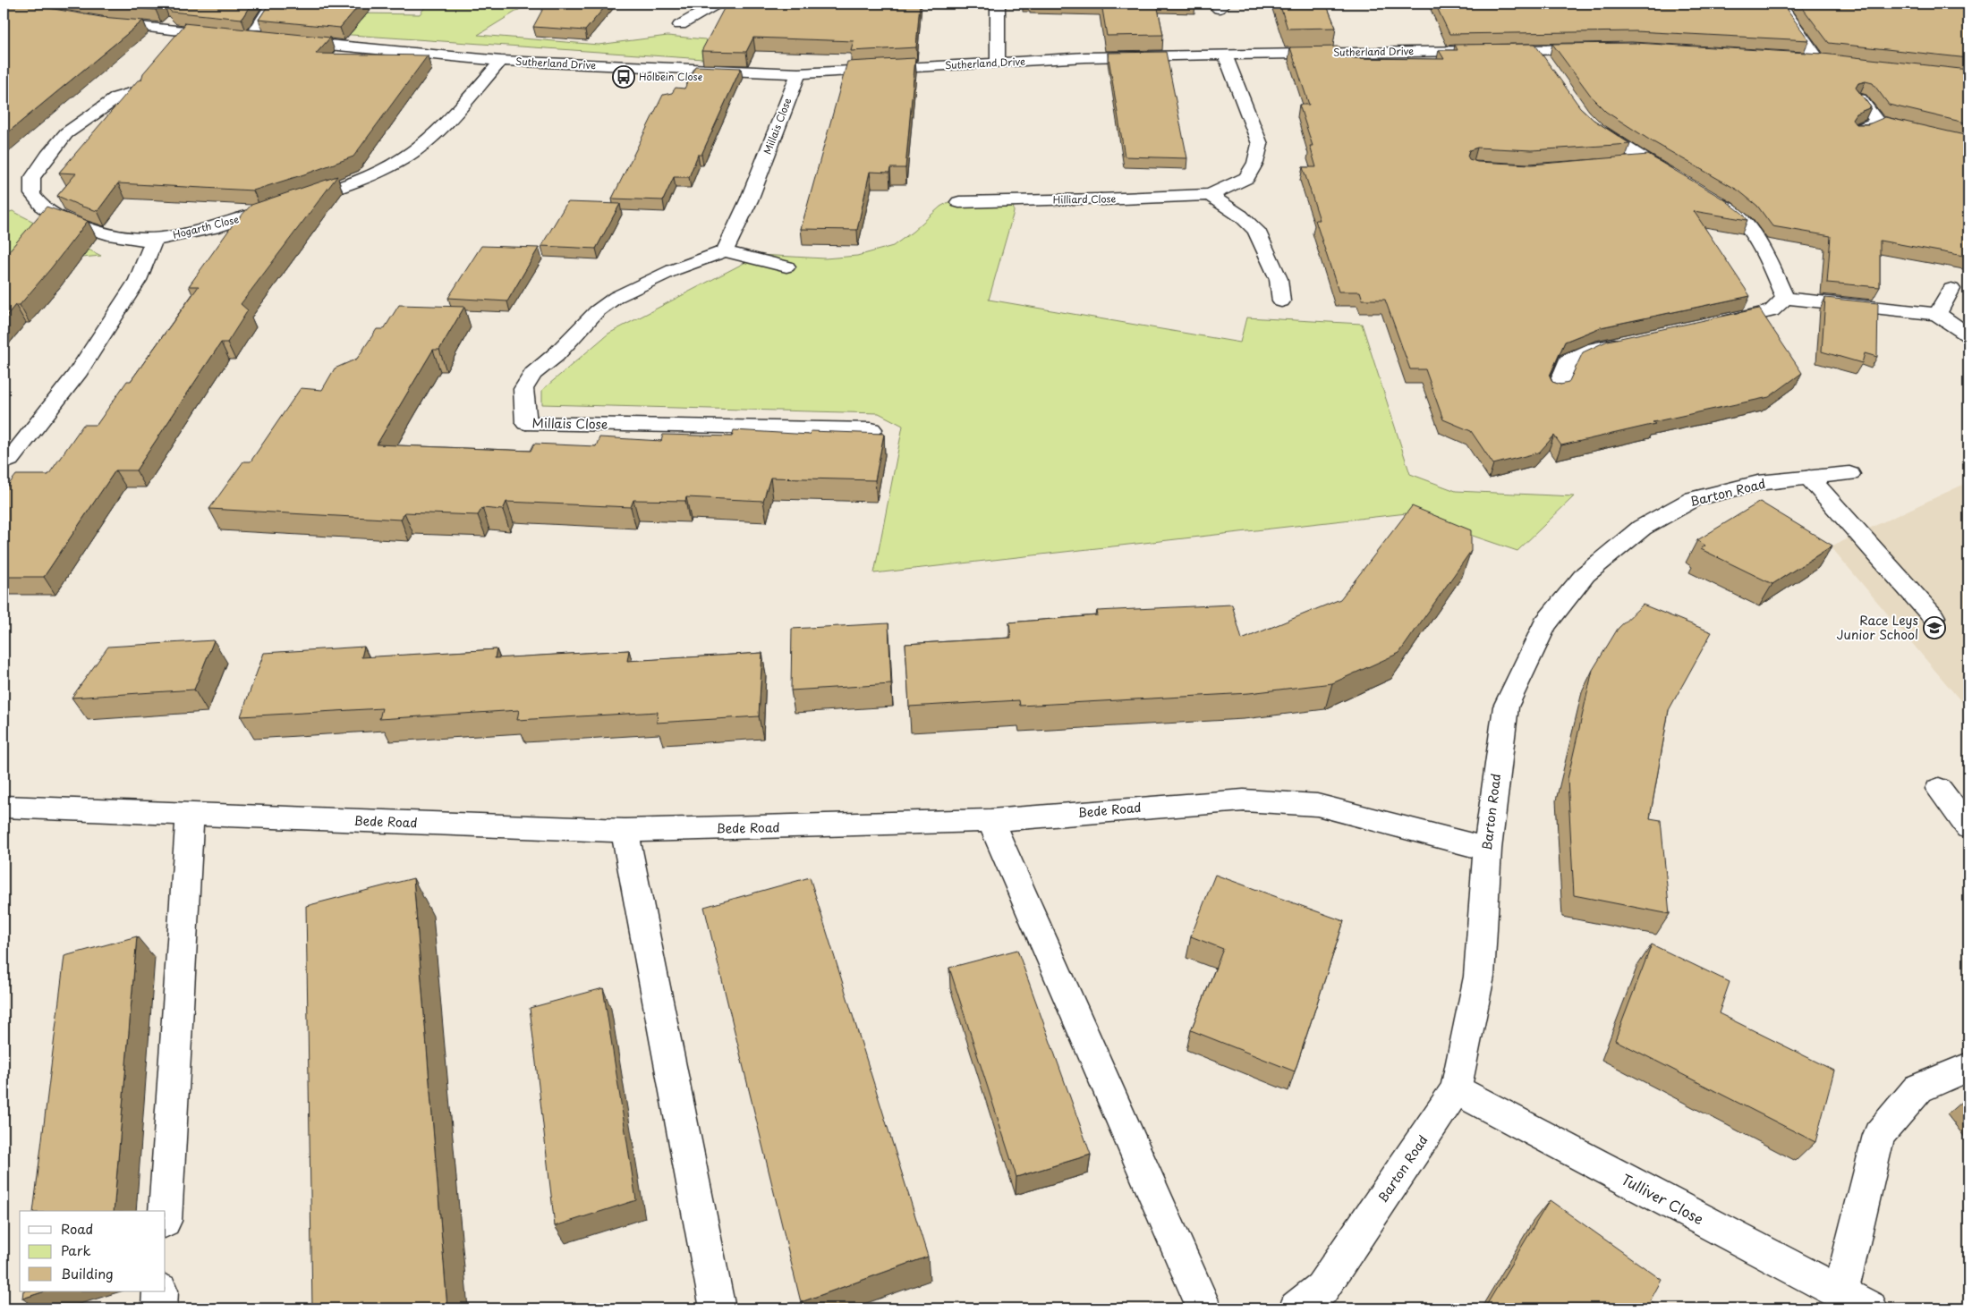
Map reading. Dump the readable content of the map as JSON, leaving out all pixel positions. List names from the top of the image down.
{
  "streets": {
    "street": [
      "Sutherland Drive",
      "Millais Close",
      "Hilliard Close",
      "Hogarth Close",
      "Barton Road",
      "Bede Road",
      "Tulliver Close"
    ]
  },
  "crossings": [
    ["Sutherland Drive", "Millais Close"],
    ["Sutherland Drive", "Hilliard Close"],
    ["Sutherland Drive", "Hogarth Close"],
    ["Barton Road", "Bede Road"],
    ["Barton Road", "Tulliver Close"]
  ],
  "places": {
    "bus stop": ["Holbein Close"],
    "school or university": ["Race Leys Junior School"]
  },
  "legend": ["Road", "Park", "Building"]
}
